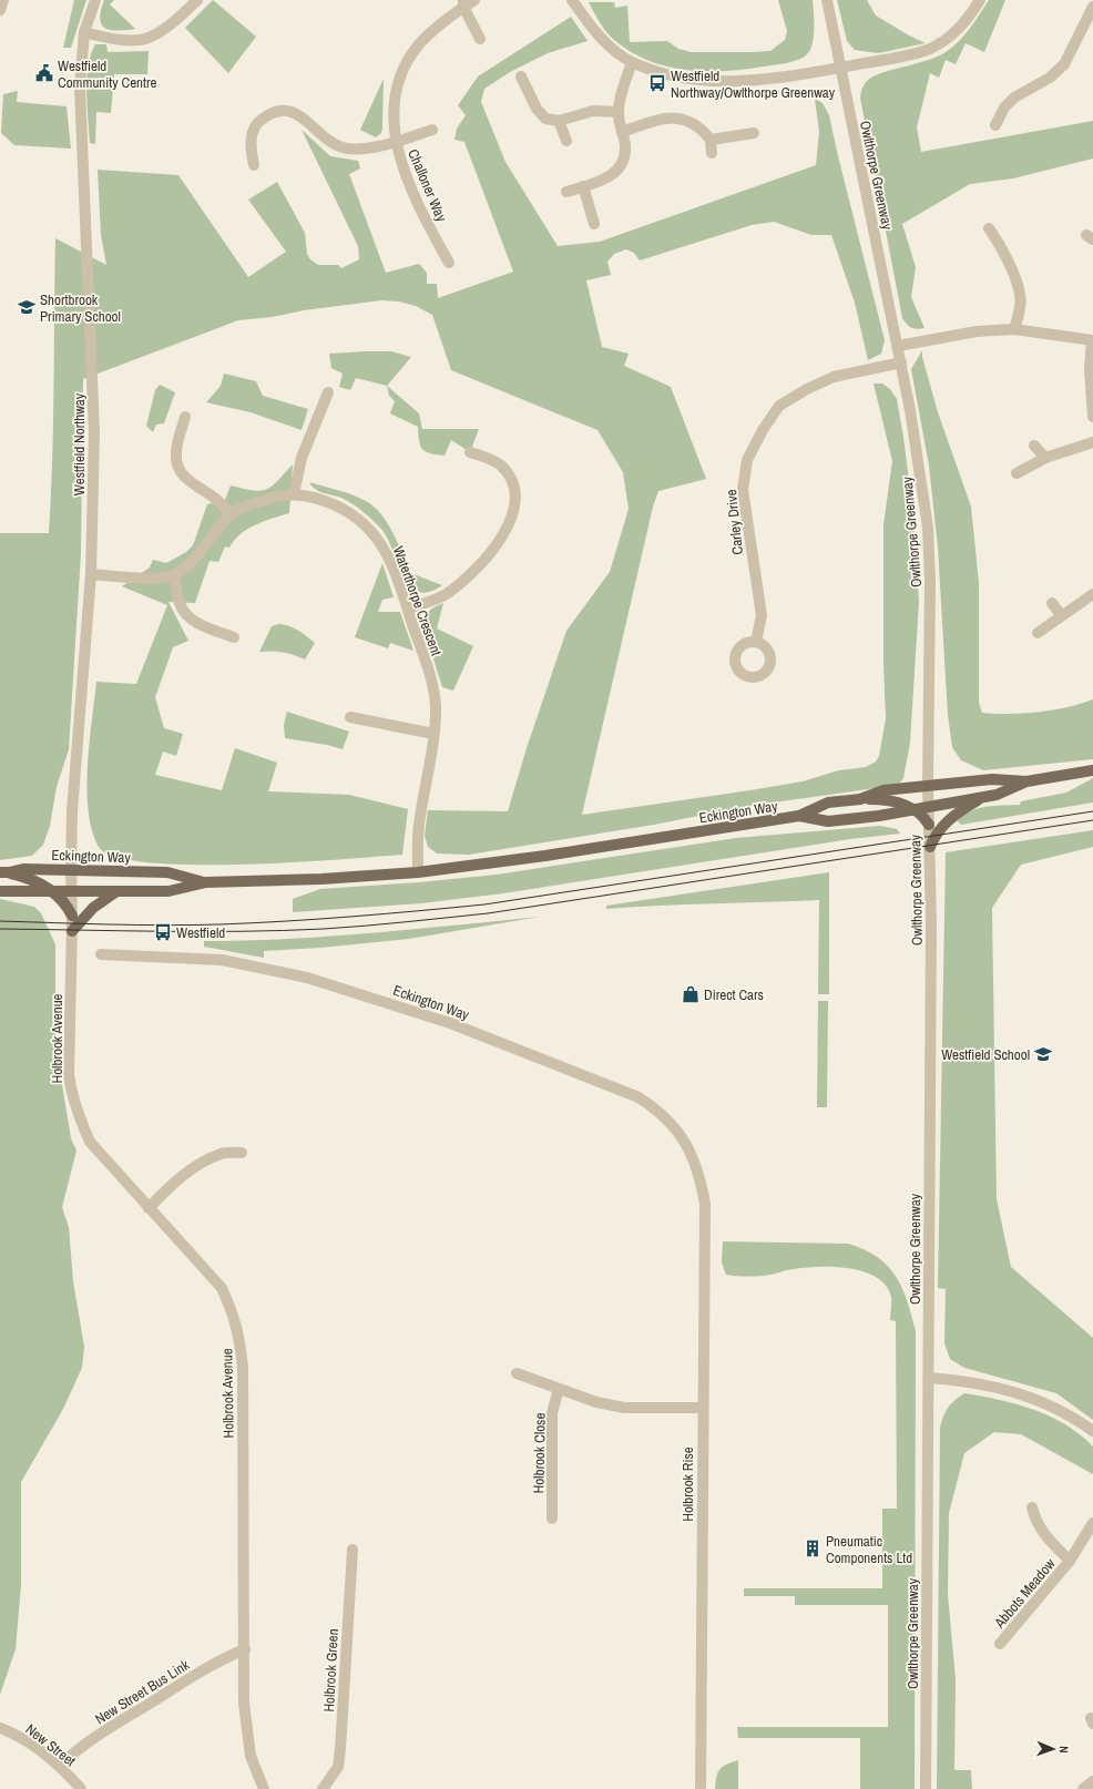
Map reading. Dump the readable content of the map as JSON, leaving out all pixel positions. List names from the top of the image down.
{
  "streets": {
    "main road": ["Eckington Way"],
    "street": [
      "Owlthorpe Greenway",
      "Challoner Way",
      "Westfield Northway",
      "Carley Drive",
      "Waterthorpe Crescent",
      "Holbrook Avenue",
      "Holbrook Close",
      "Holbrook Rise",
      "Abbots Meadow",
      "Holbrook Green",
      "New Street Bus Link",
      "New Street"
    ]
  },
  "crossings": [
    ["Owlthorpe Greenway", "Carley Drive"],
    ["Owlthorpe Greenway", "Eckington Way"],
    ["Westfield Northway", "Eckington Way"],
    ["Westfield Northway", "Holbrook Avenue"],
    ["Waterthorpe Crescent", "Eckington Way"],
    ["Eckington Way", "Holbrook Avenue"],
    ["Eckington Way", "Holbrook Rise"],
    ["Holbrook Avenue", "New Street Bus Link"],
    ["New Street Bus Link", "New Street"]
  ],
  "places": {
    "public building": ["Westfield Community Centre"],
    "bus stop": ["Westfield Northway/Owlthorpe Greenway", "Westfield"],
    "school or university": ["Shortbrook Primary School", "Westfield School"],
    "shop": ["Direct Cars"],
    "building": ["Pneumatic Components Ltd"]
  },
  "north": "right"
}
